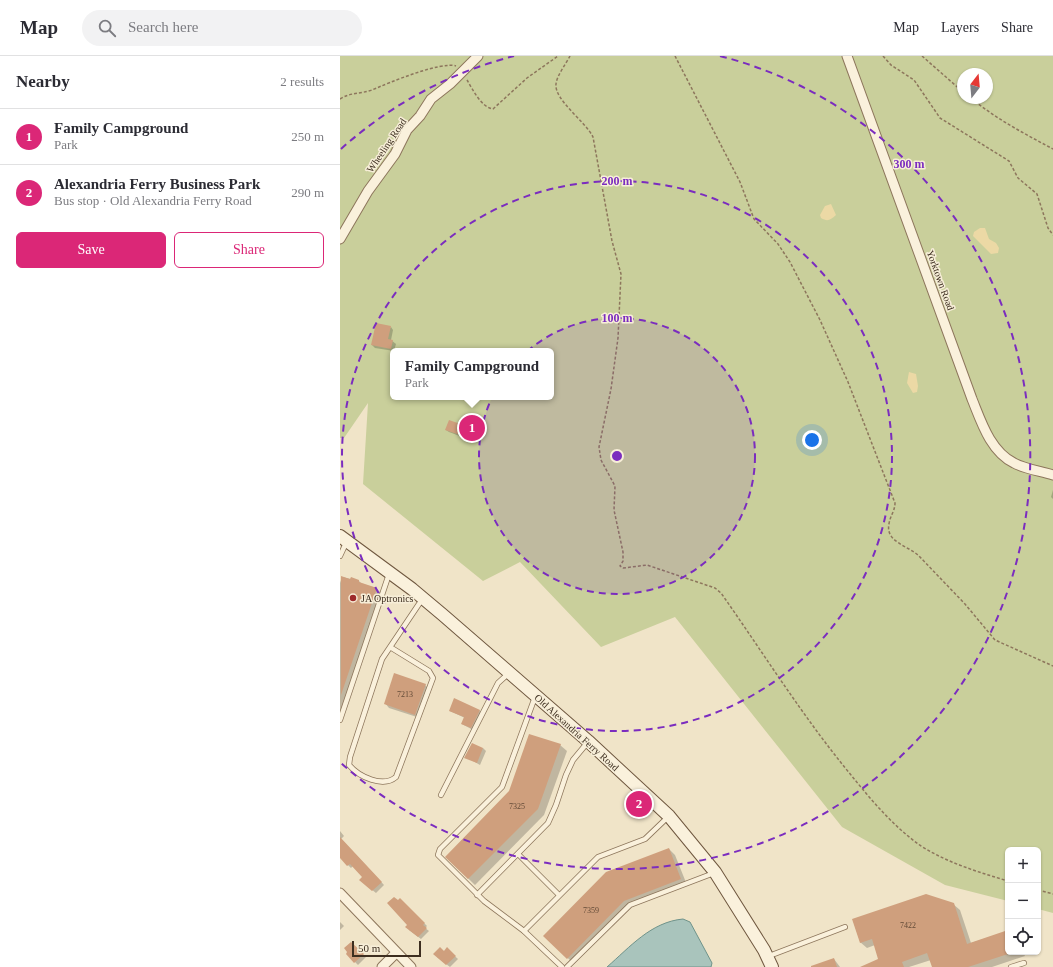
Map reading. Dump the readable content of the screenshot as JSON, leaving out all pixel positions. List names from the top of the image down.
{
  "streets": {
    "main road": ["Old Alexandria Ferry Road"],
    "street": ["Wheeling Road", "Yorktown Road"]
  },
  "places": ["JA Optronics"],
  "house_numbers": [
    "7213",
    "7325",
    "7359",
    "7422"
  ],
  "scale_bar": "50 m",
  "north": "top",
  "page": {
    "header": "Map",
    "search": "Search here",
    "nav": ["Map", "Layers", "Share"],
    "heading": ["Nearby", "2 results"],
    "list": [
      {
        "mark": "1",
        "name": "Family Campground",
        "note": "Park",
        "value": "250 m"
      },
      {
        "mark": "2",
        "name": "Alexandria Ferry Business Park",
        "note": "Bus stop · Old Alexandria Ferry Road",
        "value": "290 m"
      }
    ],
    "buttons": ["Save", "Share"],
    "popup": ["Family Campground", "Park"],
    "pins": ["1", "2"],
    "map_buttons": ["+", "−"],
    "scale": "50 m"
  },
  "rings": ["300 m", "200 m", "100 m"]
}
